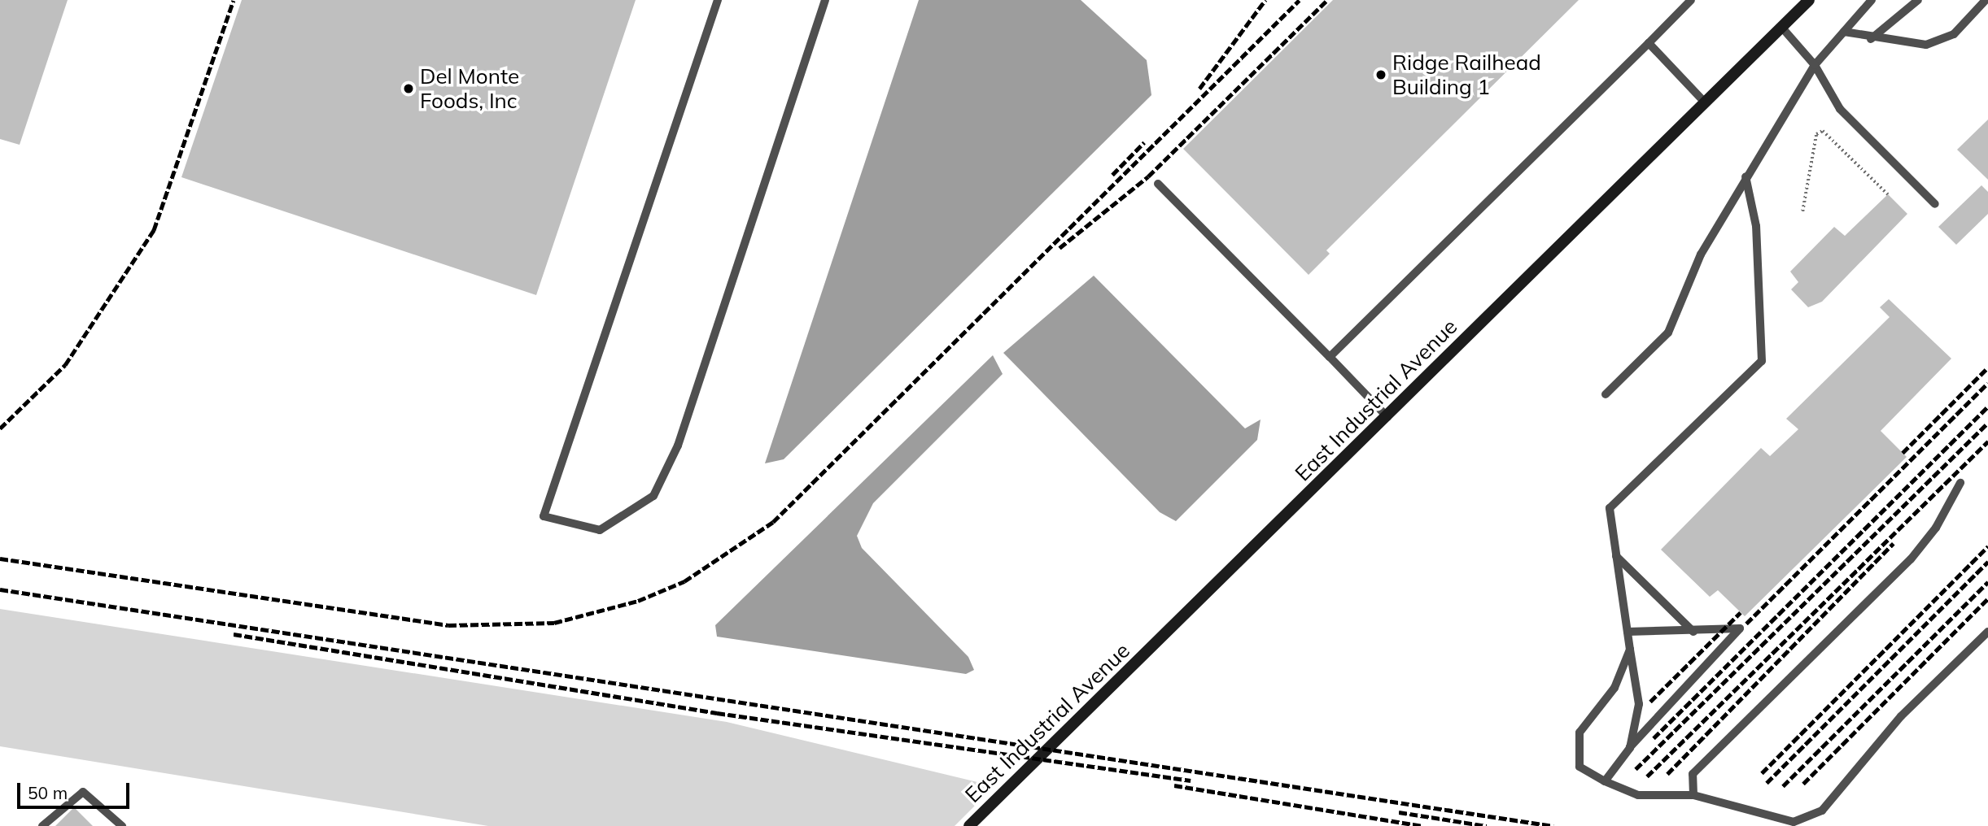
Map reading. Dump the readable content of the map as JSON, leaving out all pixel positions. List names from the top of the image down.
{
  "streets": {
    "street": ["East Industrial Avenue"]
  },
  "places": ["Ridge Railhead Building 1", "Del Monte Foods, Inc"],
  "scale_bar": "50 m"
}
